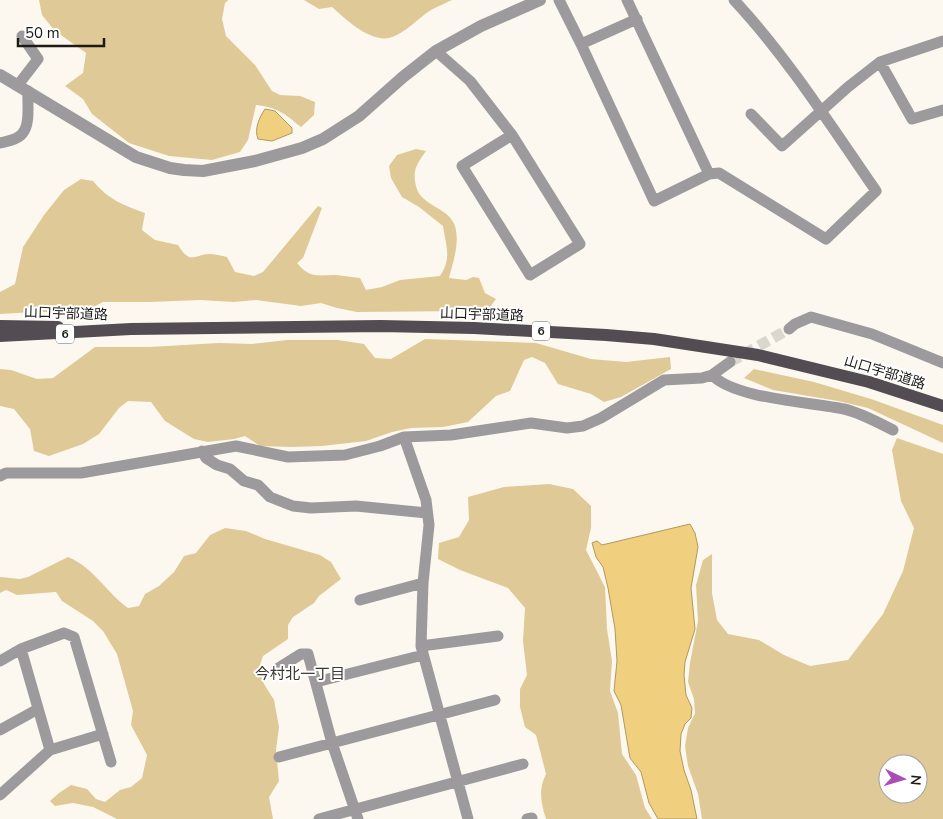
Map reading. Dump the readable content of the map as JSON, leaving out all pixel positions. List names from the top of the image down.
{
  "streets": {
    "main road": ["山口宇部道路", "6"]
  },
  "districts": ["今村北一丁目"],
  "scale_bar": "50 m",
  "north": "right"
}
